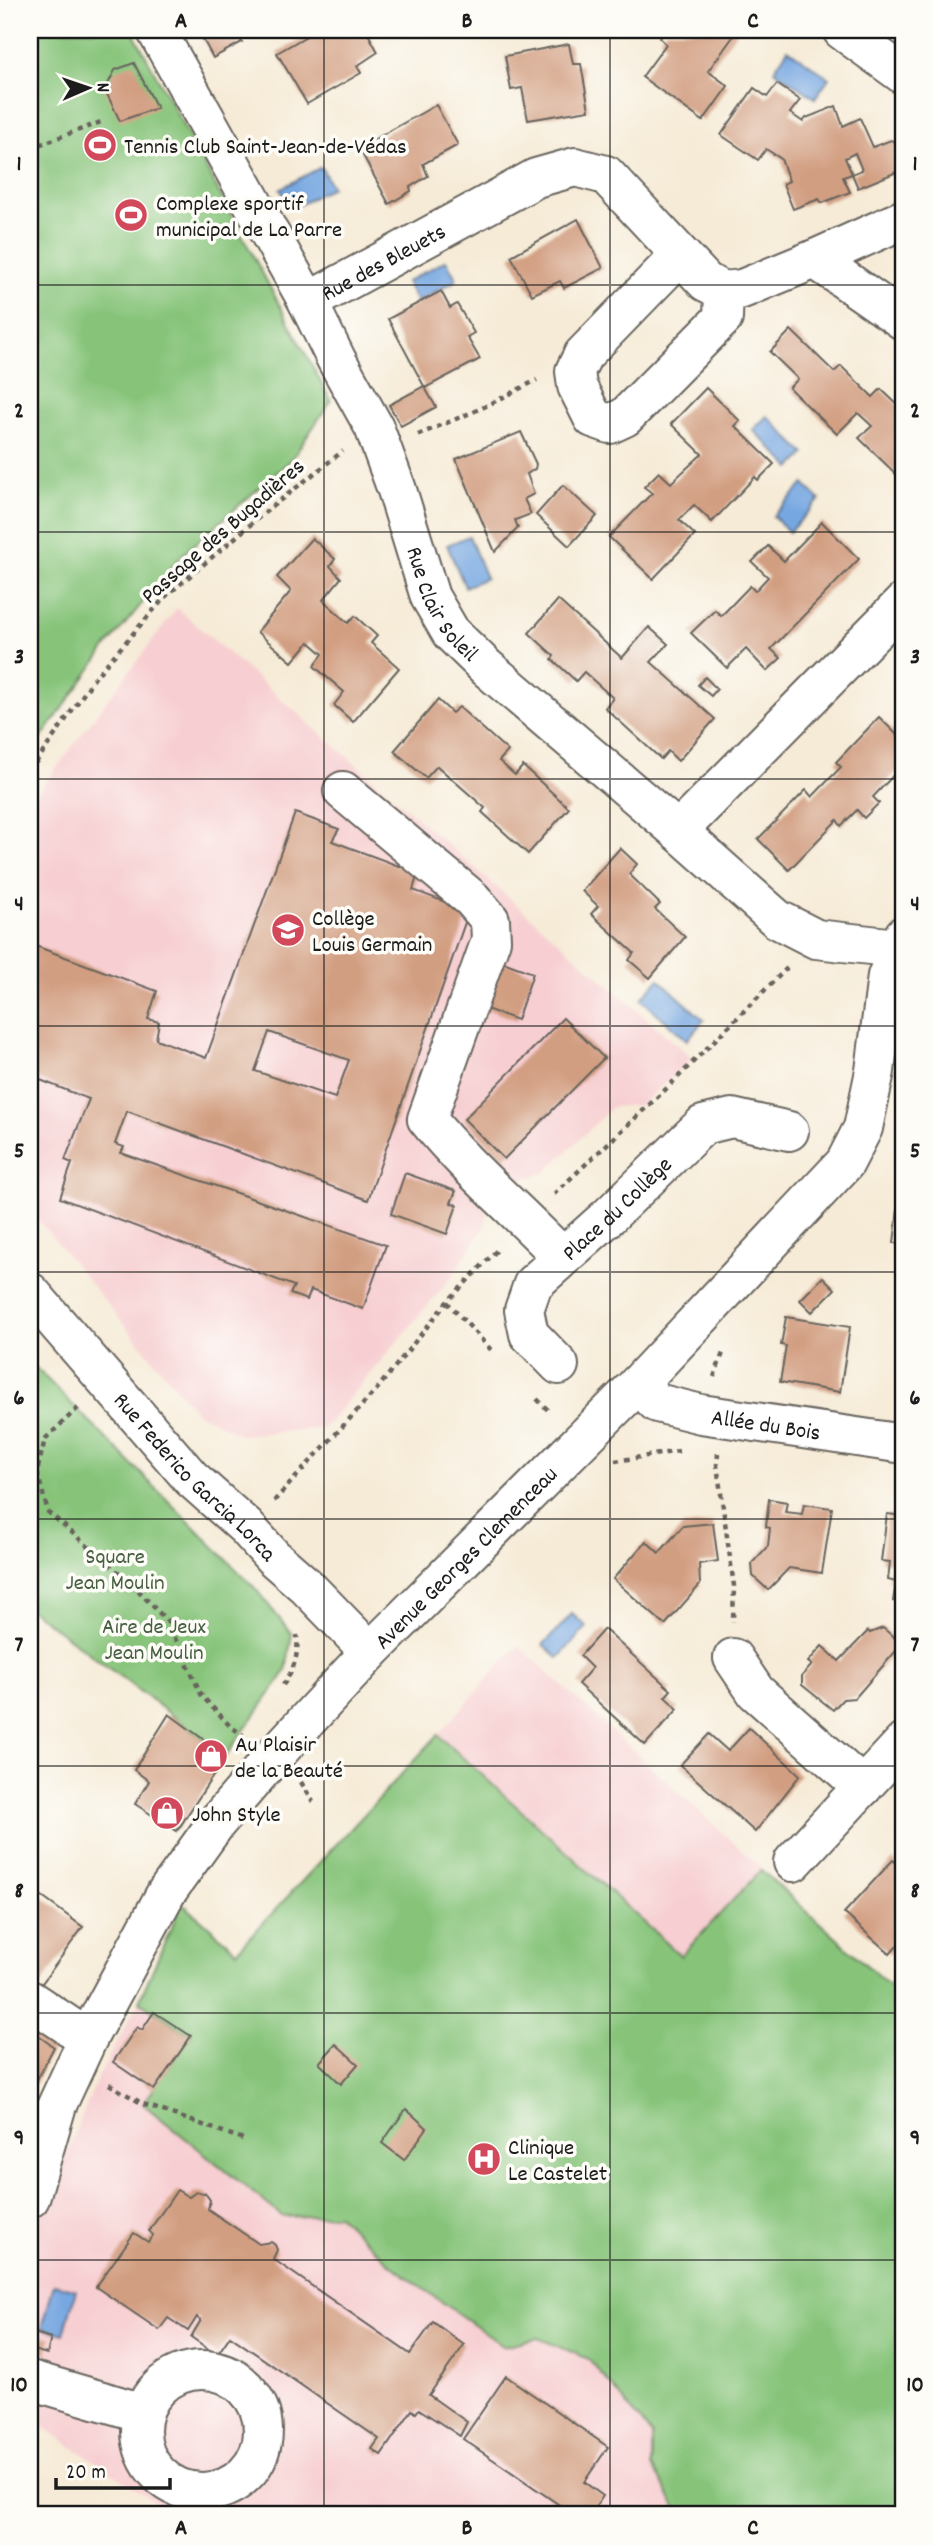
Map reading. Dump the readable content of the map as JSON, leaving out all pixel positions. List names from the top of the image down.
{
  "streets": {
    "street": [
      "Rue des Bleuets",
      "Rue Clair Soleil",
      "Place du Collège",
      "Allée du Bois",
      "Rue Federico Garcia Lorca",
      "Avenue Georges Clemenceau"
    ],
    "path": ["Passage des Bugadières"]
  },
  "crossings": [
    ["Rue des Bleuets", "Rue Clair Soleil"],
    ["Passage des Bugadières", "Rue Clair Soleil"],
    ["Rue Clair Soleil", "Avenue Georges Clemenceau"],
    ["Allée du Bois", "Avenue Georges Clemenceau"],
    ["Rue Federico Garcia Lorca", "Avenue Georges Clemenceau"]
  ],
  "parks": ["Square Jean Moulin", "Aire de Jeux Jean Moulin"],
  "places": {
    "sports": ["Tennis Club Saint-Jean-de-Védas", "Complexe sportif municipal de La Parre"],
    "school or university": ["Collège Louis Germain"],
    "shop": ["Au Plaisir de la Beauté", "John Style"],
    "hospital": ["Clinique Le Castelet"]
  },
  "scale_bar": "20 m",
  "north": "right",
  "grid": {
    "columns": ["A", "B", "C"],
    "rows": [
      "1",
      "2",
      "3",
      "4",
      "5",
      "6",
      "7",
      "8",
      "9",
      "10"
    ]
  }
}
